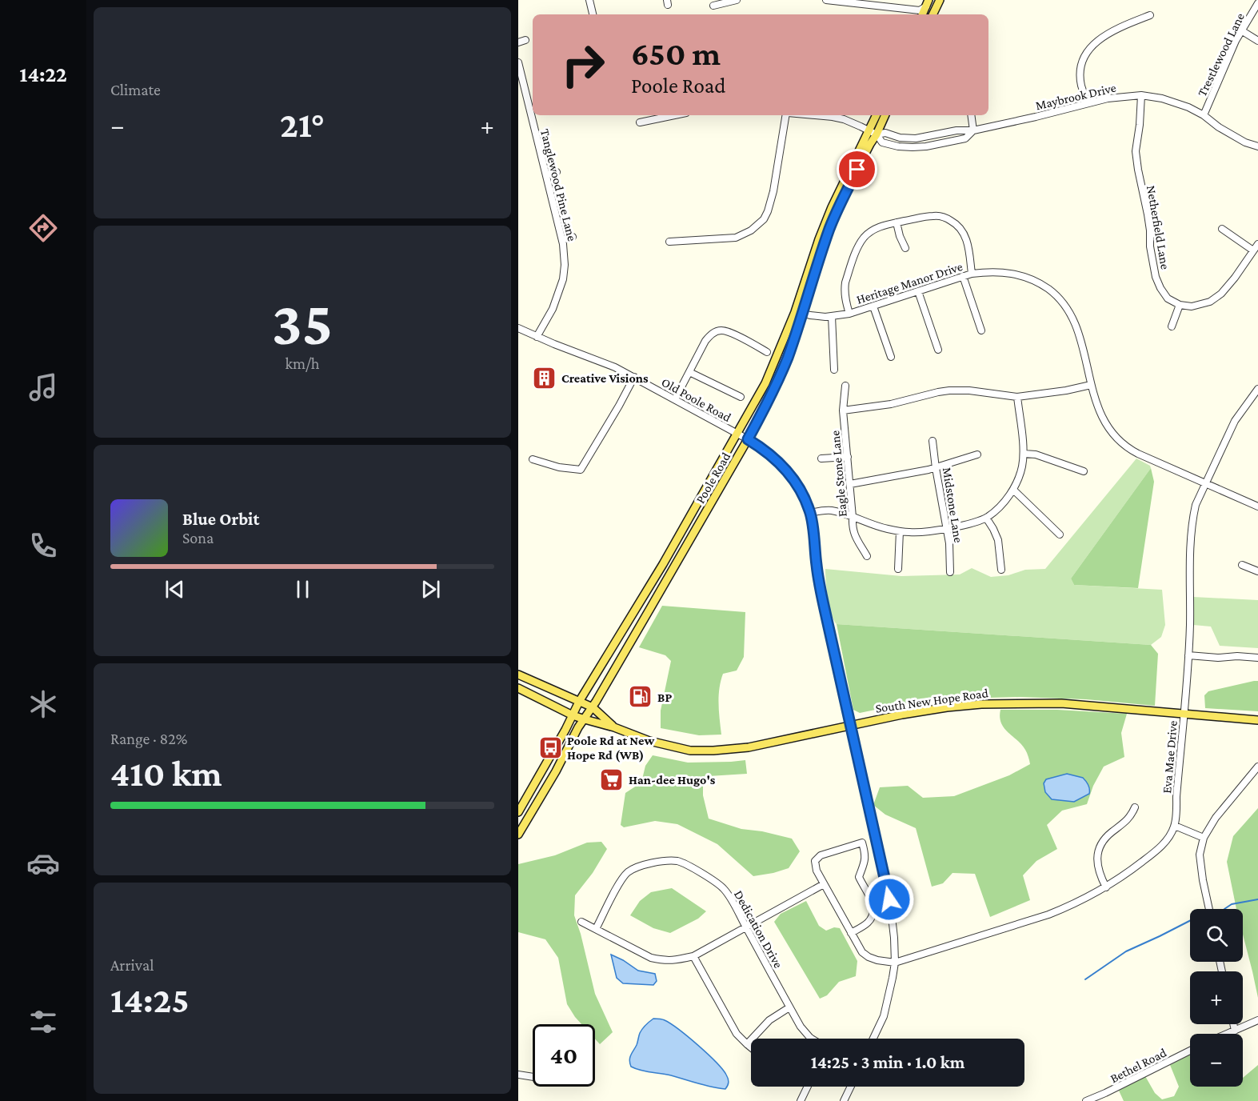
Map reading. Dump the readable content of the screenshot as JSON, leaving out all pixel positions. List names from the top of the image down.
{
  "streets": {
    "main road": ["Poole Road", "South New Hope Road"],
    "street": [
      "Trestlewood Lane",
      "Maybrook Drive",
      "Tanglewood Pine Lane",
      "Netherfield Lane",
      "Heritage Manor Drive",
      "Old Poole Road",
      "Eagle Stone Lane",
      "Midstone Lane",
      "Eva Mae Drive",
      "Dedication Drive",
      "Bethel Road"
    ]
  },
  "crossings": [
    ["Trestlewood Lane", "Maybrook Drive"],
    ["Maybrook Drive", "Netherfield Lane"],
    ["Maybrook Drive", "Poole Road"],
    ["Tanglewood Pine Lane", "Old Poole Road"],
    ["Heritage Manor Drive", "Poole Road"],
    ["Heritage Manor Drive", "Eva Mae Drive"],
    ["Old Poole Road", "Poole Road"],
    ["Old Poole Road", "South New Hope Road"],
    ["Old Poole Road", "Eva Mae Drive"],
    ["Poole Road", "South New Hope Road"],
    ["South New Hope Road", "Eva Mae Drive"]
  ],
  "places": {
    "building": ["Creative Visions"],
    "fuel station": ["BP"],
    "bus stop": ["Poole Rd at New Hope Rd (WB)"],
    "supermarket": ["Han-dee Hugo's"]
  },
  "page": {
    "tabs": "14:22",
    "tile": [
      "Climate",
      ["35", "km/h"],
      ["Range · 82%", "410 km"],
      ["Arrival", "14:25"]
    ],
    "turn": ["650 m", "Poole Road"],
    "heat": ["−", "21°", "+"],
    "song": ["Blue Orbit", "Sona"],
    "map_buttons": ["+", "−"],
    "limit": "40",
    "trip": "14:25 · 3 min · 1.0 km"
  }
}
